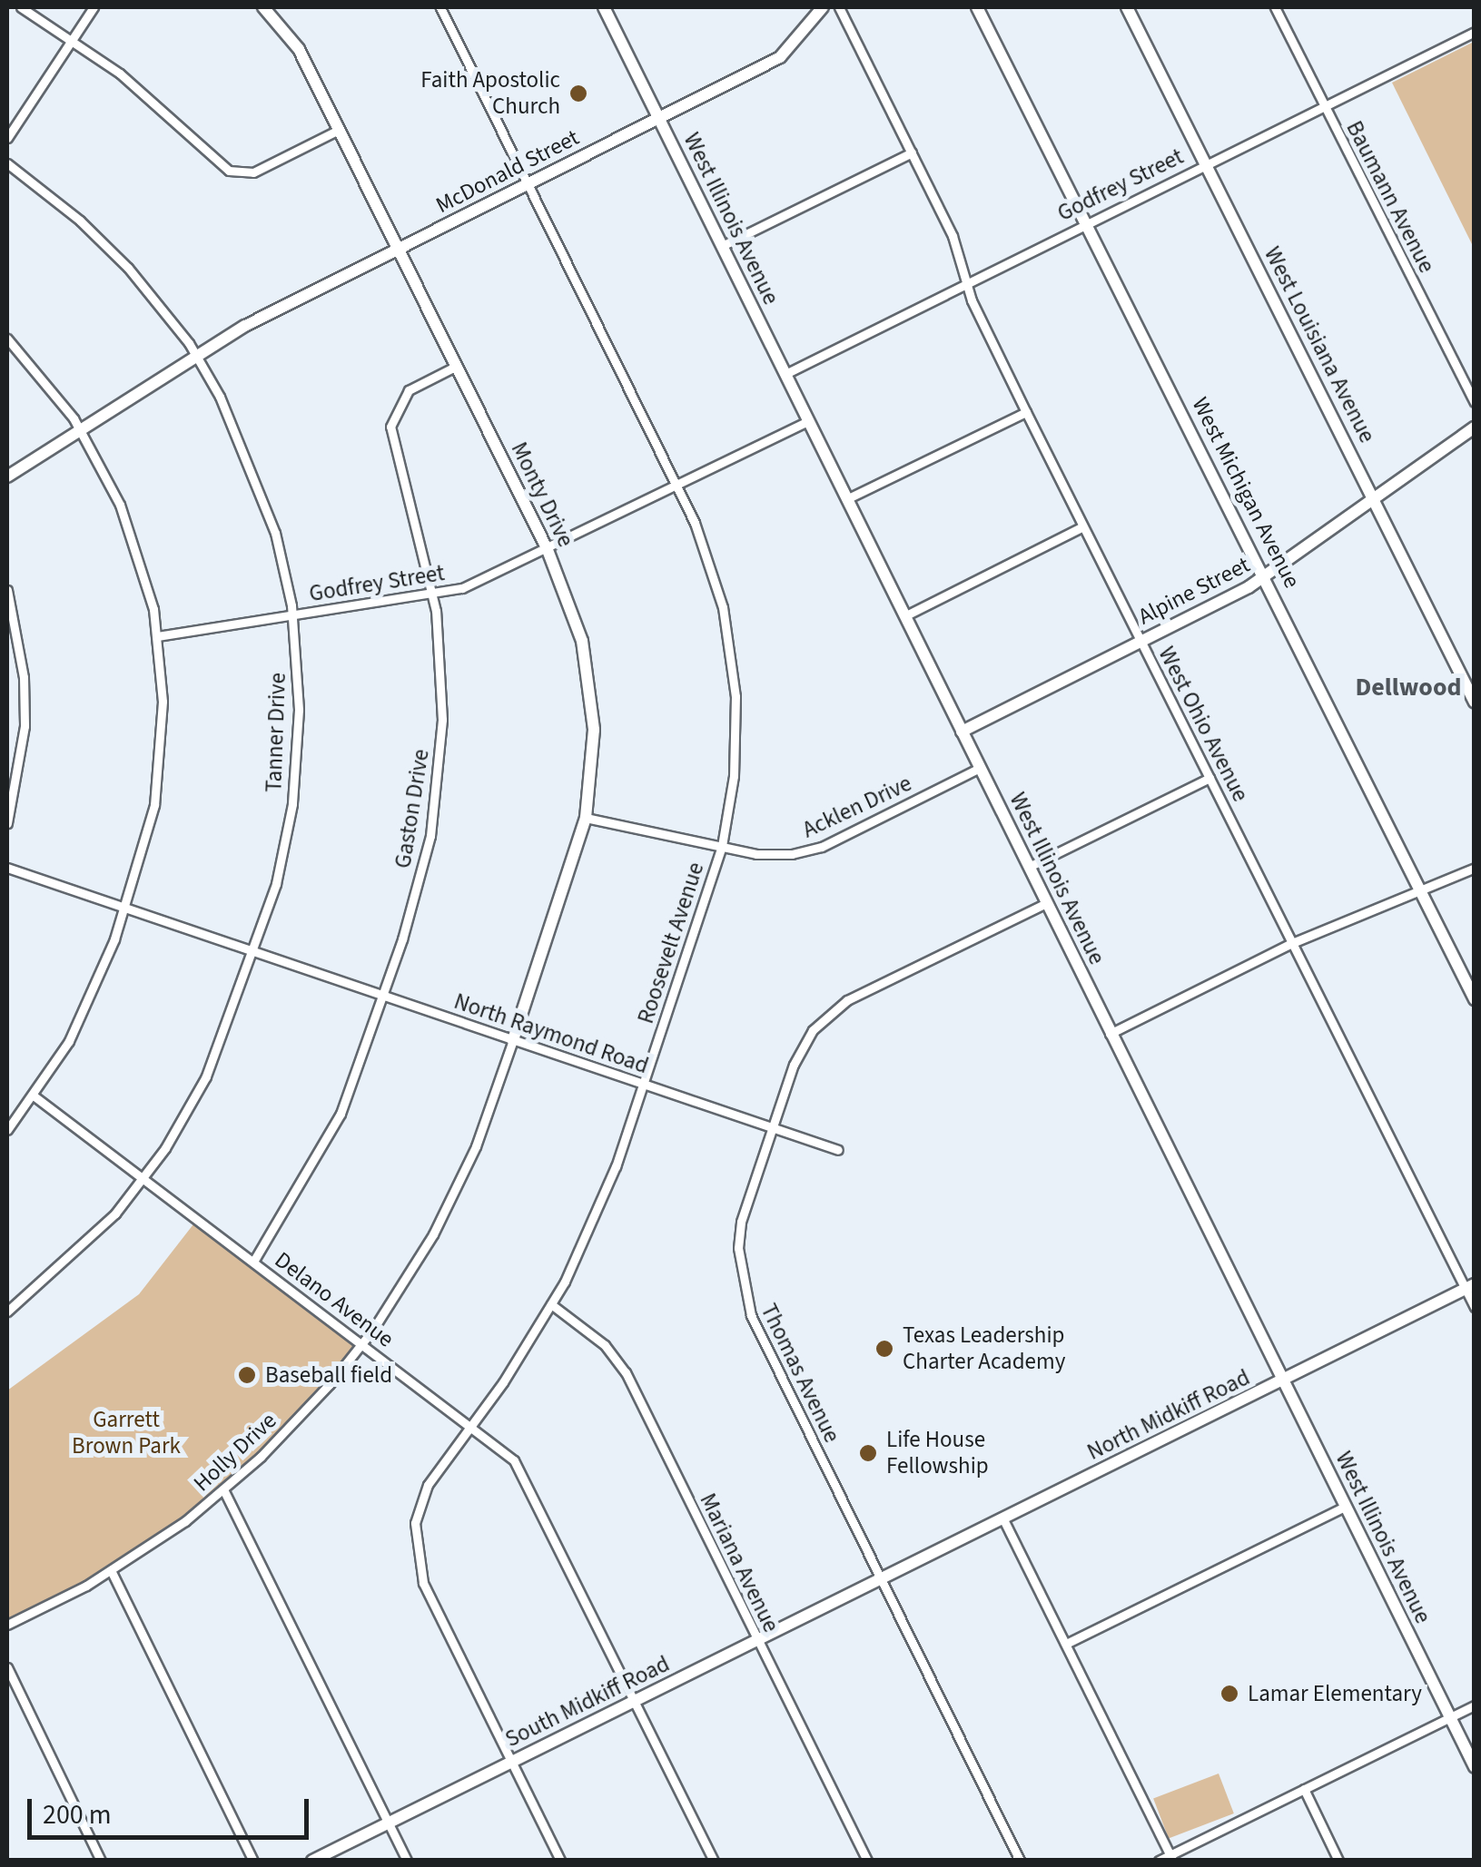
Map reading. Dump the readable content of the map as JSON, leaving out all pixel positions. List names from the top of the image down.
{
  "streets": {
    "street": [
      "McDonald Street",
      "Godfrey Street",
      "Baumann Avenue",
      "West Illinois Avenue",
      "West Louisiana Avenue",
      "West Michigan Avenue",
      "Monty Drive",
      "Alpine Street",
      "West Ohio Avenue",
      "Tanner Drive",
      "Acklen Drive",
      "Gaston Drive",
      "Roosevelt Avenue",
      "North Raymond Road",
      "Delano Avenue",
      "Thomas Avenue",
      "North Midkiff Road",
      "Holly Drive",
      "Mariana Avenue",
      "South Midkiff Road"
    ]
  },
  "crossings": [
    ["McDonald Street", "West Illinois Avenue"],
    ["McDonald Street", "Monty Drive"],
    ["McDonald Street", "Tanner Drive"],
    ["McDonald Street", "Roosevelt Avenue"],
    ["Godfrey Street", "Baumann Avenue"],
    ["Godfrey Street", "West Illinois Avenue"],
    ["Godfrey Street", "West Louisiana Avenue"],
    ["Godfrey Street", "West Michigan Avenue"],
    ["Godfrey Street", "Monty Drive"],
    ["Godfrey Street", "West Ohio Avenue"],
    ["Godfrey Street", "Tanner Drive"],
    ["Godfrey Street", "Gaston Drive"],
    ["Godfrey Street", "Roosevelt Avenue"],
    ["West Illinois Avenue", "Alpine Street"],
    ["West Illinois Avenue", "Acklen Drive"],
    ["West Illinois Avenue", "Thomas Avenue"],
    ["West Illinois Avenue", "North Midkiff Road"],
    ["West Louisiana Avenue", "Alpine Street"],
    ["West Michigan Avenue", "Alpine Street"],
    ["Monty Drive", "Acklen Drive"],
    ["Monty Drive", "Gaston Drive"],
    ["Monty Drive", "North Raymond Road"],
    ["Monty Drive", "Holly Drive"],
    ["Alpine Street", "West Ohio Avenue"],
    ["West Ohio Avenue", "North Midkiff Road"],
    ["Tanner Drive", "North Raymond Road"],
    ["Tanner Drive", "Delano Avenue"],
    ["Acklen Drive", "Roosevelt Avenue"],
    ["Gaston Drive", "North Raymond Road"],
    ["Gaston Drive", "Delano Avenue"],
    ["Roosevelt Avenue", "North Raymond Road"],
    ["Roosevelt Avenue", "Delano Avenue"],
    ["Roosevelt Avenue", "Mariana Avenue"],
    ["Roosevelt Avenue", "South Midkiff Road"],
    ["North Raymond Road", "Thomas Avenue"],
    ["North Raymond Road", "Holly Drive"],
    ["Delano Avenue", "Holly Drive"],
    ["Delano Avenue", "South Midkiff Road"],
    ["Thomas Avenue", "North Midkiff Road"],
    ["Thomas Avenue", "South Midkiff Road"],
    ["North Midkiff Road", "South Midkiff Road"],
    ["Mariana Avenue", "South Midkiff Road"]
  ],
  "districts": ["Dellwood"],
  "parks": ["Garrett Brown Park"],
  "places": [
    "Faith Apostolic Church",
    "Texas Leadership Charter Academy",
    "Baseball field",
    "Life House Fellowship",
    "Lamar Elementary"
  ],
  "scale_bar": "200 m"
}
